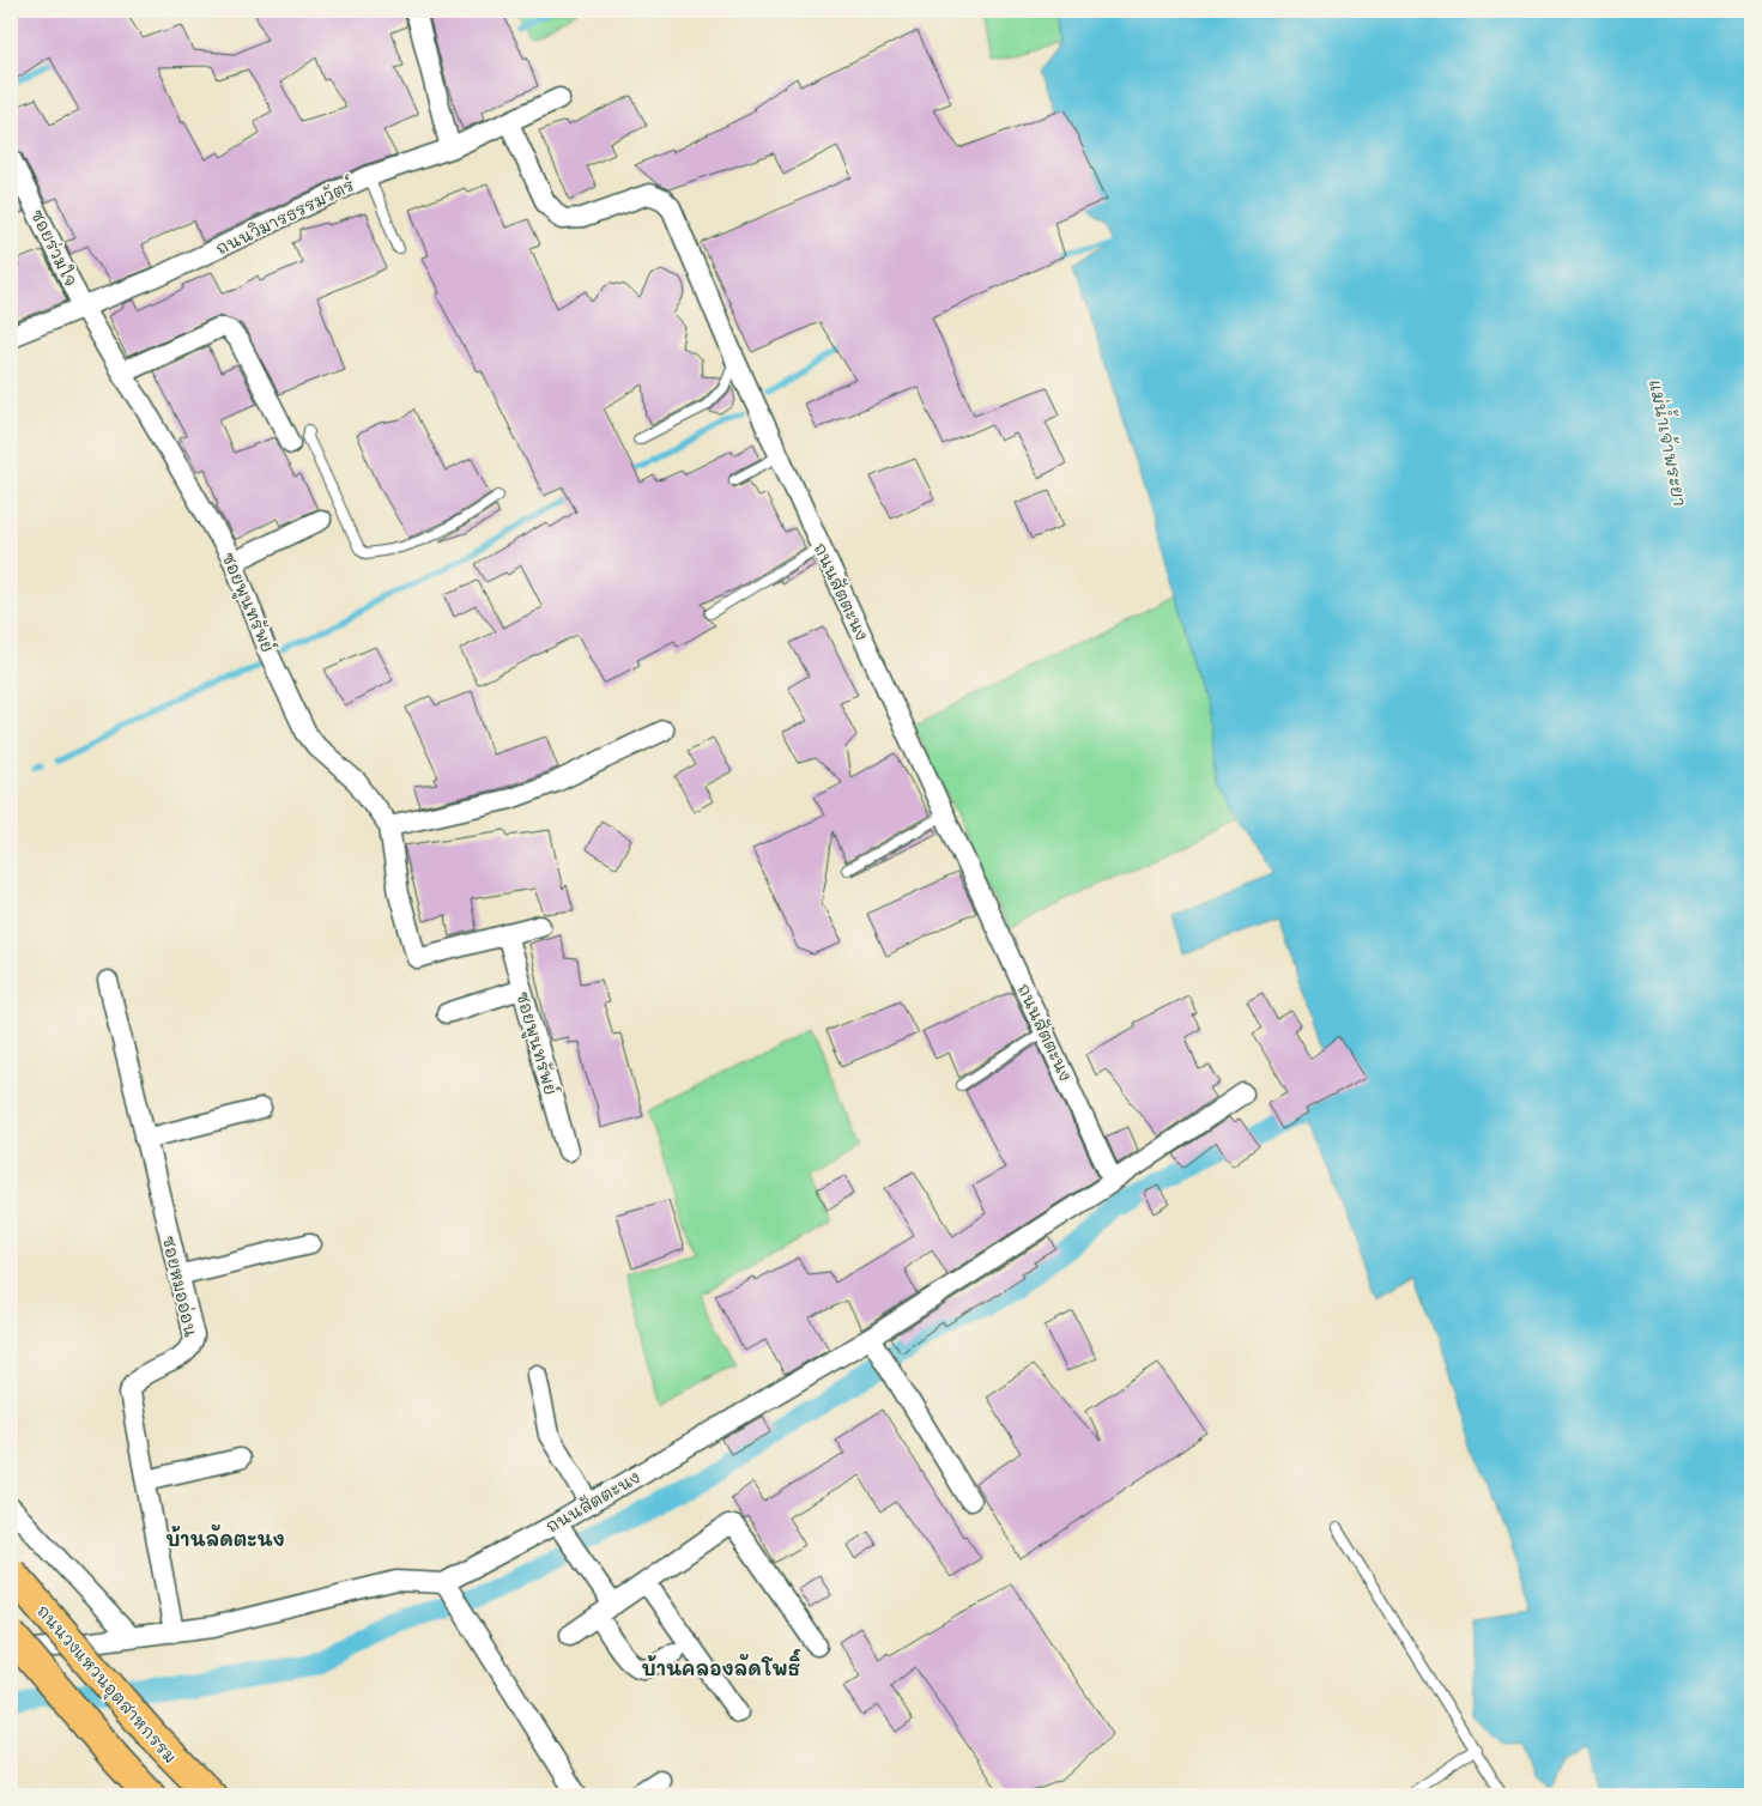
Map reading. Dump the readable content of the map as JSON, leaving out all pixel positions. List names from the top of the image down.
{
  "streets": {
    "main road": ["ถนนวงแหวนอุตสาหกรรม"],
    "street": [
      "ถนนวิมารธรรมวัตร์",
      "ซอยร่วมใจ",
      "ถนนสัตตะนง",
      "ซอยพูนทรัพย์",
      "ซอยหมออ่อน"
    ]
  },
  "crossings": [
    ["ถนนวิมารธรรมวัตร์", "ซอยร่วมใจ"],
    ["ถนนวิมารธรรมวัตร์", "ถนนสัตตะนง"],
    ["ถนนวิมารธรรมวัตร์", "ซอยพูนทรัพย์"],
    ["ซอยร่วมใจ", "ซอยพูนทรัพย์"]
  ],
  "districts": ["บ้านลัดตะนง", "บ้านคลองลัดโพธิ์"],
  "water": ["แม่น้ำเจ้าพระยา"]
}
